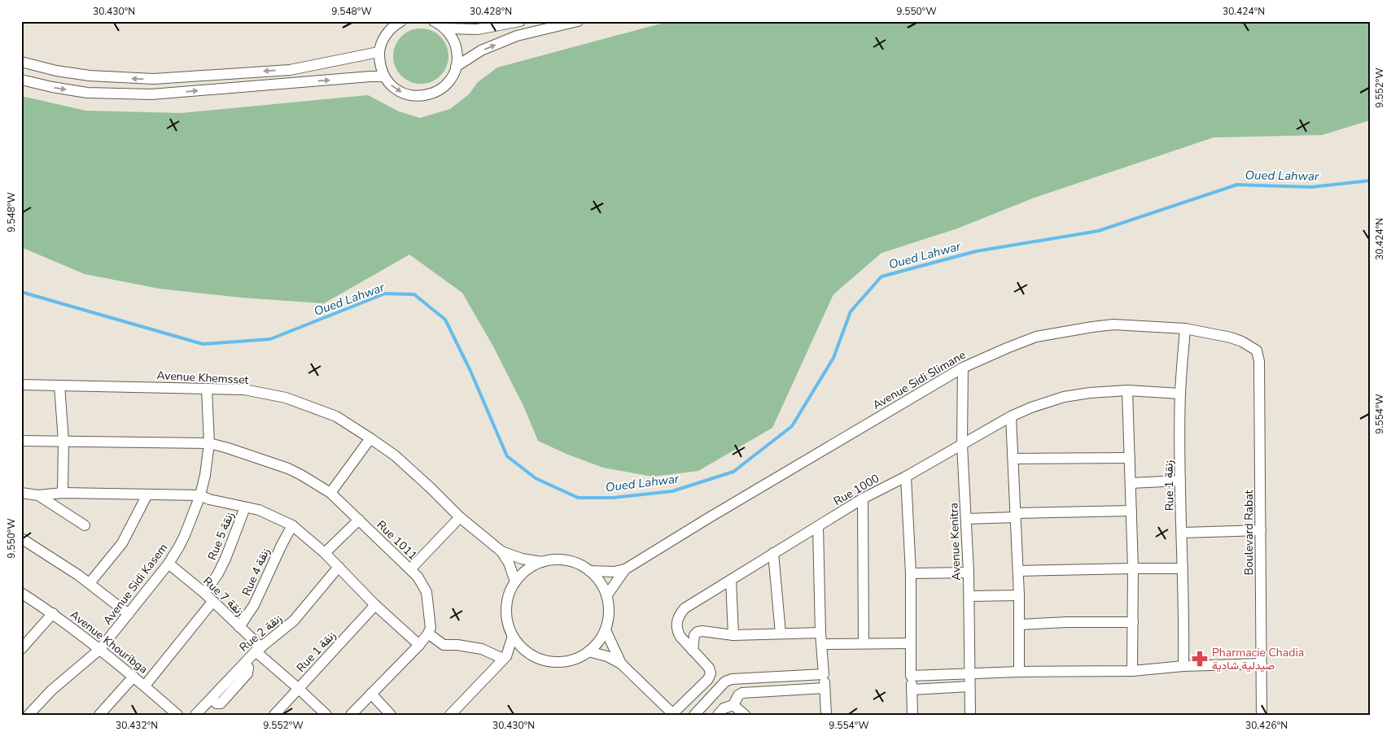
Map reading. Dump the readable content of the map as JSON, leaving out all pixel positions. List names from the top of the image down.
{
  "streets": {
    "street": [
      "Avenue Khemsset",
      "Avenue Sidi Slimane",
      "Rue 1 زنقة",
      "Rue 1000",
      "Boulevard Rabat",
      "Rue 5 زنقة",
      "Rue 1011",
      "Avenue Kenitra",
      "Rue 4 زنقة",
      "Avenue Sidi Kasem",
      "Rue 7 زنقة",
      "Rue 2 زنقة",
      "Avenue Khouribga"
    ]
  },
  "crossings": [
    ["Avenue Khemsset", "Avenue Sidi Slimane"],
    ["Avenue Khemsset", "Avenue Sidi Kasem"],
    ["Avenue Sidi Slimane", "Rue 1 زنقة"],
    ["Avenue Sidi Slimane", "Boulevard Rabat"],
    ["Avenue Sidi Slimane", "Avenue Kenitra"],
    ["Rue 1 زنقة", "Rue 1000"],
    ["Rue 1 زنقة", "Rue 7 زنقة"],
    ["Rue 1000", "Avenue Kenitra"],
    ["Rue 5 زنقة", "Rue 7 زنقة"],
    ["Rue 1011", "Avenue Sidi Kasem"],
    ["Rue 4 زنقة", "Rue 7 زنقة"],
    ["Avenue Sidi Kasem", "Rue 7 زنقة"],
    ["Avenue Sidi Kasem", "Avenue Khouribga"],
    ["Rue 7 زنقة", "Rue 2 زنقة"]
  ],
  "water": ["Oued Lahwar"],
  "places": {
    "pharmacy": ["Pharmacie Chadia صيدلية شادية"]
  },
  "coordinates": [
    "30.430°N",
    "9.548°W",
    "30.428°N",
    "9.550°W",
    "30.424°N",
    "9.552°W",
    "9.554°W",
    "30.432°N",
    "30.426°N"
  ]
}
